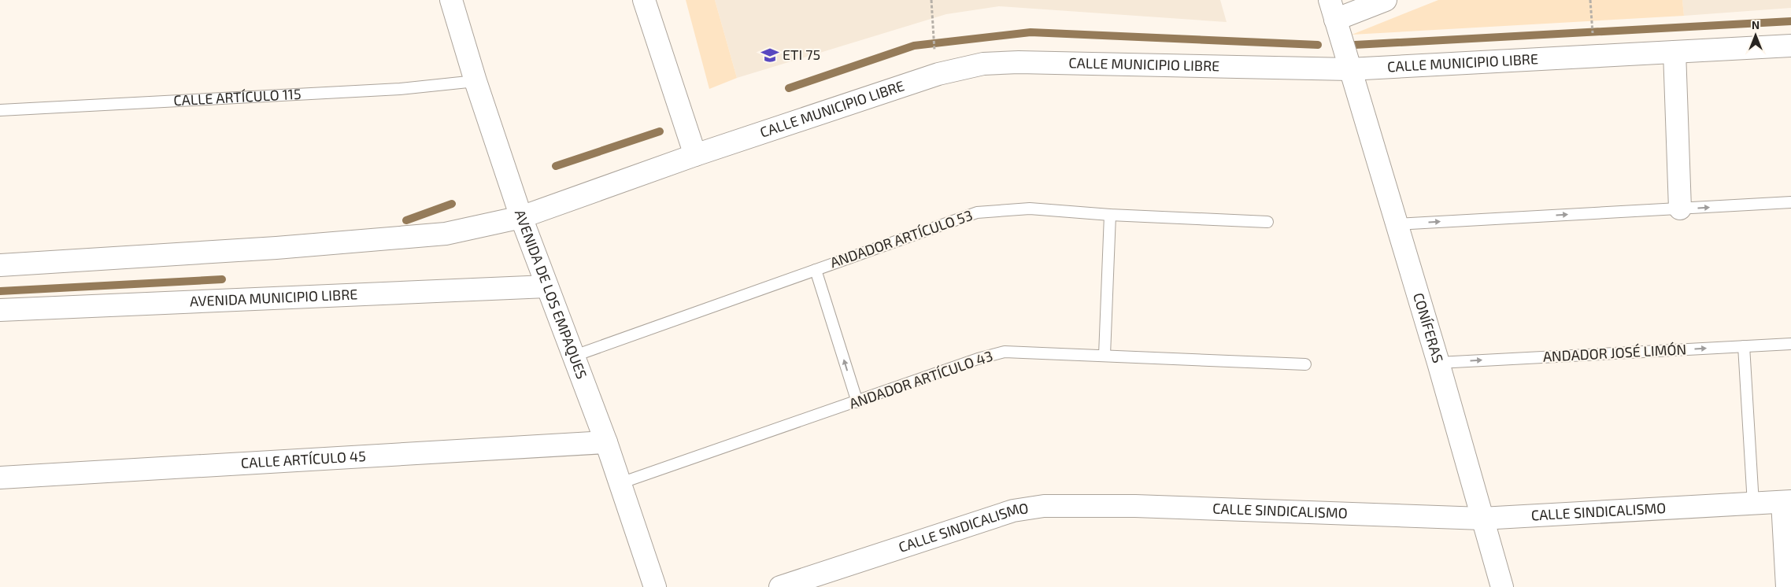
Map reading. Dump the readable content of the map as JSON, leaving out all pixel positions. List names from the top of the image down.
{
  "streets": {
    "street": [
      "CALLE MUNICIPIO LIBRE",
      "AVENIDA DE LOS EMPAQUES",
      "AVENIDA MUNICIPIO LIBRE",
      "CONÍFERAS",
      "CALLE ARTÍCULO 45",
      "CALLE SINDICALISMO"
    ],
    "lane": [
      "CALLE ARTÍCULO 115",
      "ANDADOR ARTÍCULO 53",
      "ANDADOR JOSÉ LIMÓN",
      "ANDADOR ARTÍCULO 43"
    ]
  },
  "crossings": [
    ["CALLE MUNICIPIO LIBRE", "AVENIDA DE LOS EMPAQUES"],
    ["CALLE MUNICIPIO LIBRE", "CONÍFERAS"],
    ["CALLE ARTÍCULO 115", "AVENIDA DE LOS EMPAQUES"],
    ["ANDADOR ARTÍCULO 53", "AVENIDA DE LOS EMPAQUES"],
    ["AVENIDA DE LOS EMPAQUES", "AVENIDA MUNICIPIO LIBRE"],
    ["AVENIDA DE LOS EMPAQUES", "ANDADOR ARTÍCULO 43"],
    ["AVENIDA DE LOS EMPAQUES", "CALLE ARTÍCULO 45"],
    ["CONÍFERAS", "ANDADOR JOSÉ LIMÓN"],
    ["CONÍFERAS", "CALLE SINDICALISMO"]
  ],
  "one_way": ["ANDADOR JOSÉ LIMÓN"],
  "places": {
    "school or university": ["ETI 75"]
  },
  "north": "top"
}
